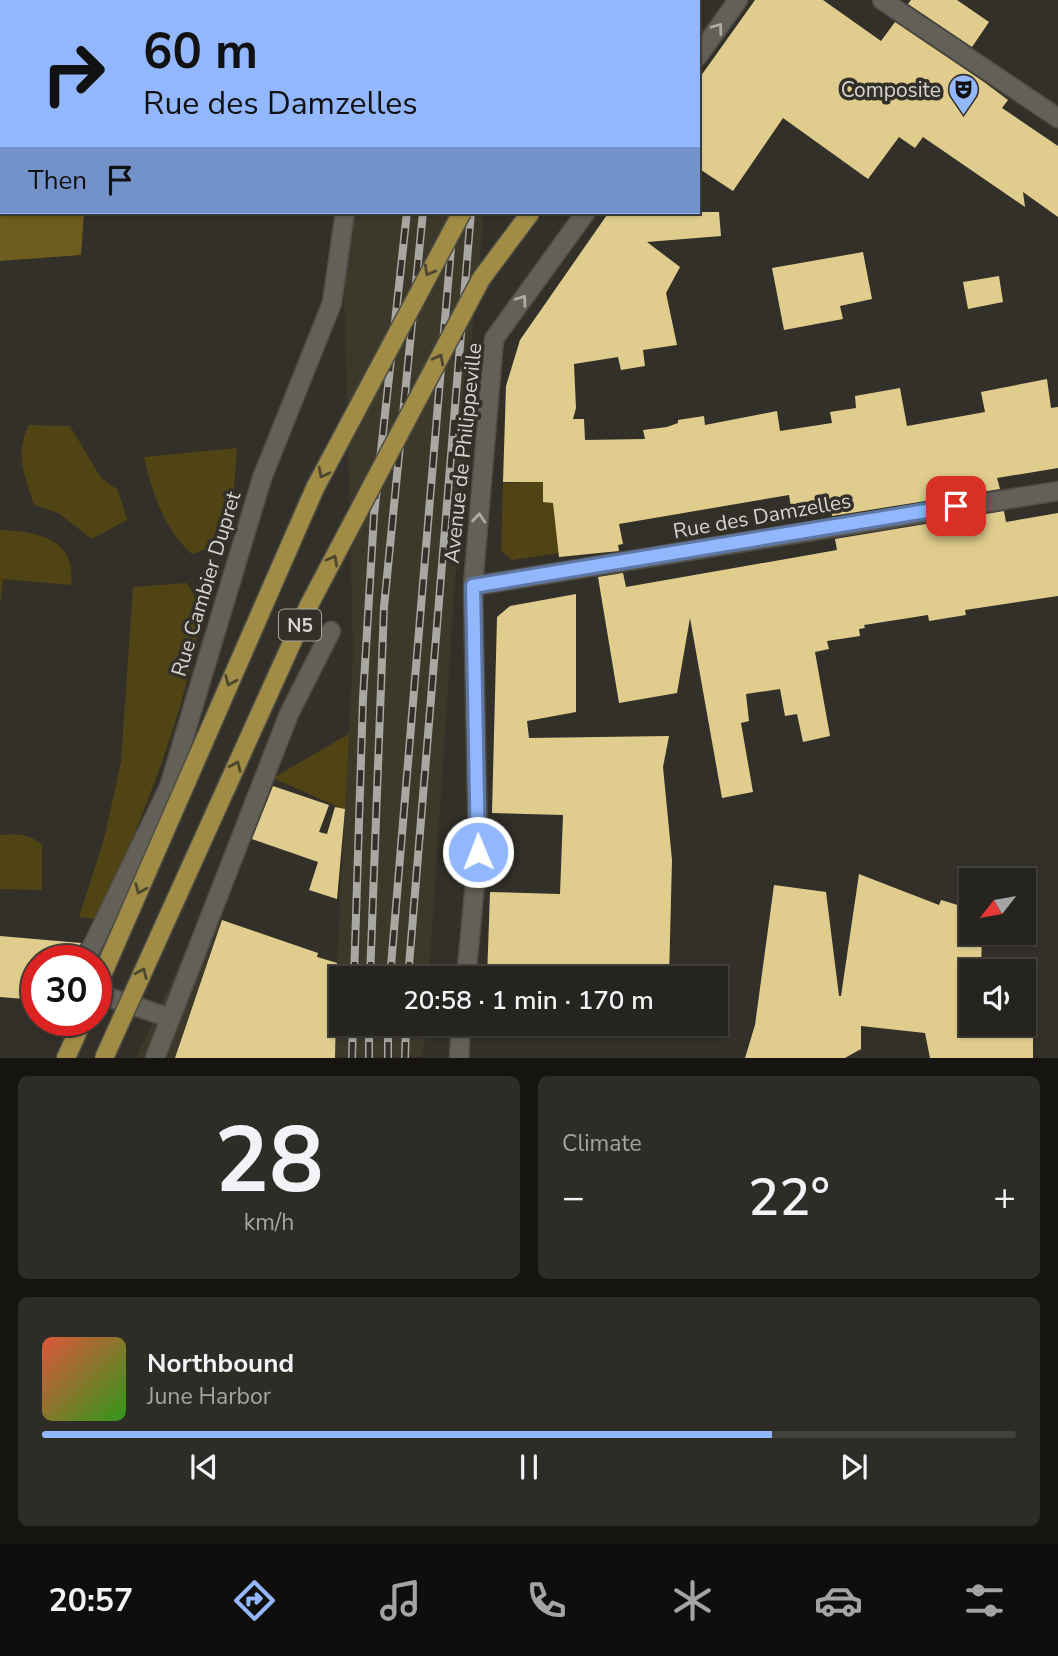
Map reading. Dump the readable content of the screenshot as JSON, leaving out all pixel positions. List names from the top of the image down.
{
  "streets": {
    "main road": ["N5"],
    "street": ["Avenue de Philippeville", "Rue des Damzelles", "Rue Cambier Dupret"]
  },
  "crossings": [
    ["Avenue de Philippeville", "Rue des Damzelles"]
  ],
  "one_way": ["Avenue de Philippeville"],
  "places": {
    "theatre": ["Composite"]
  },
  "north": "bottom left",
  "page": {
    "turn": ["60 m", "Rue des Damzelles"],
    "then": "Then",
    "limit": "30",
    "trip": "20:58 · 1 min · 170 m",
    "tile": [
      ["28", "km/h"],
      "Climate"
    ],
    "heat": ["−", "22°", "+"],
    "song": ["Northbound", "June Harbor"],
    "tabs": "20:57"
  }
}
